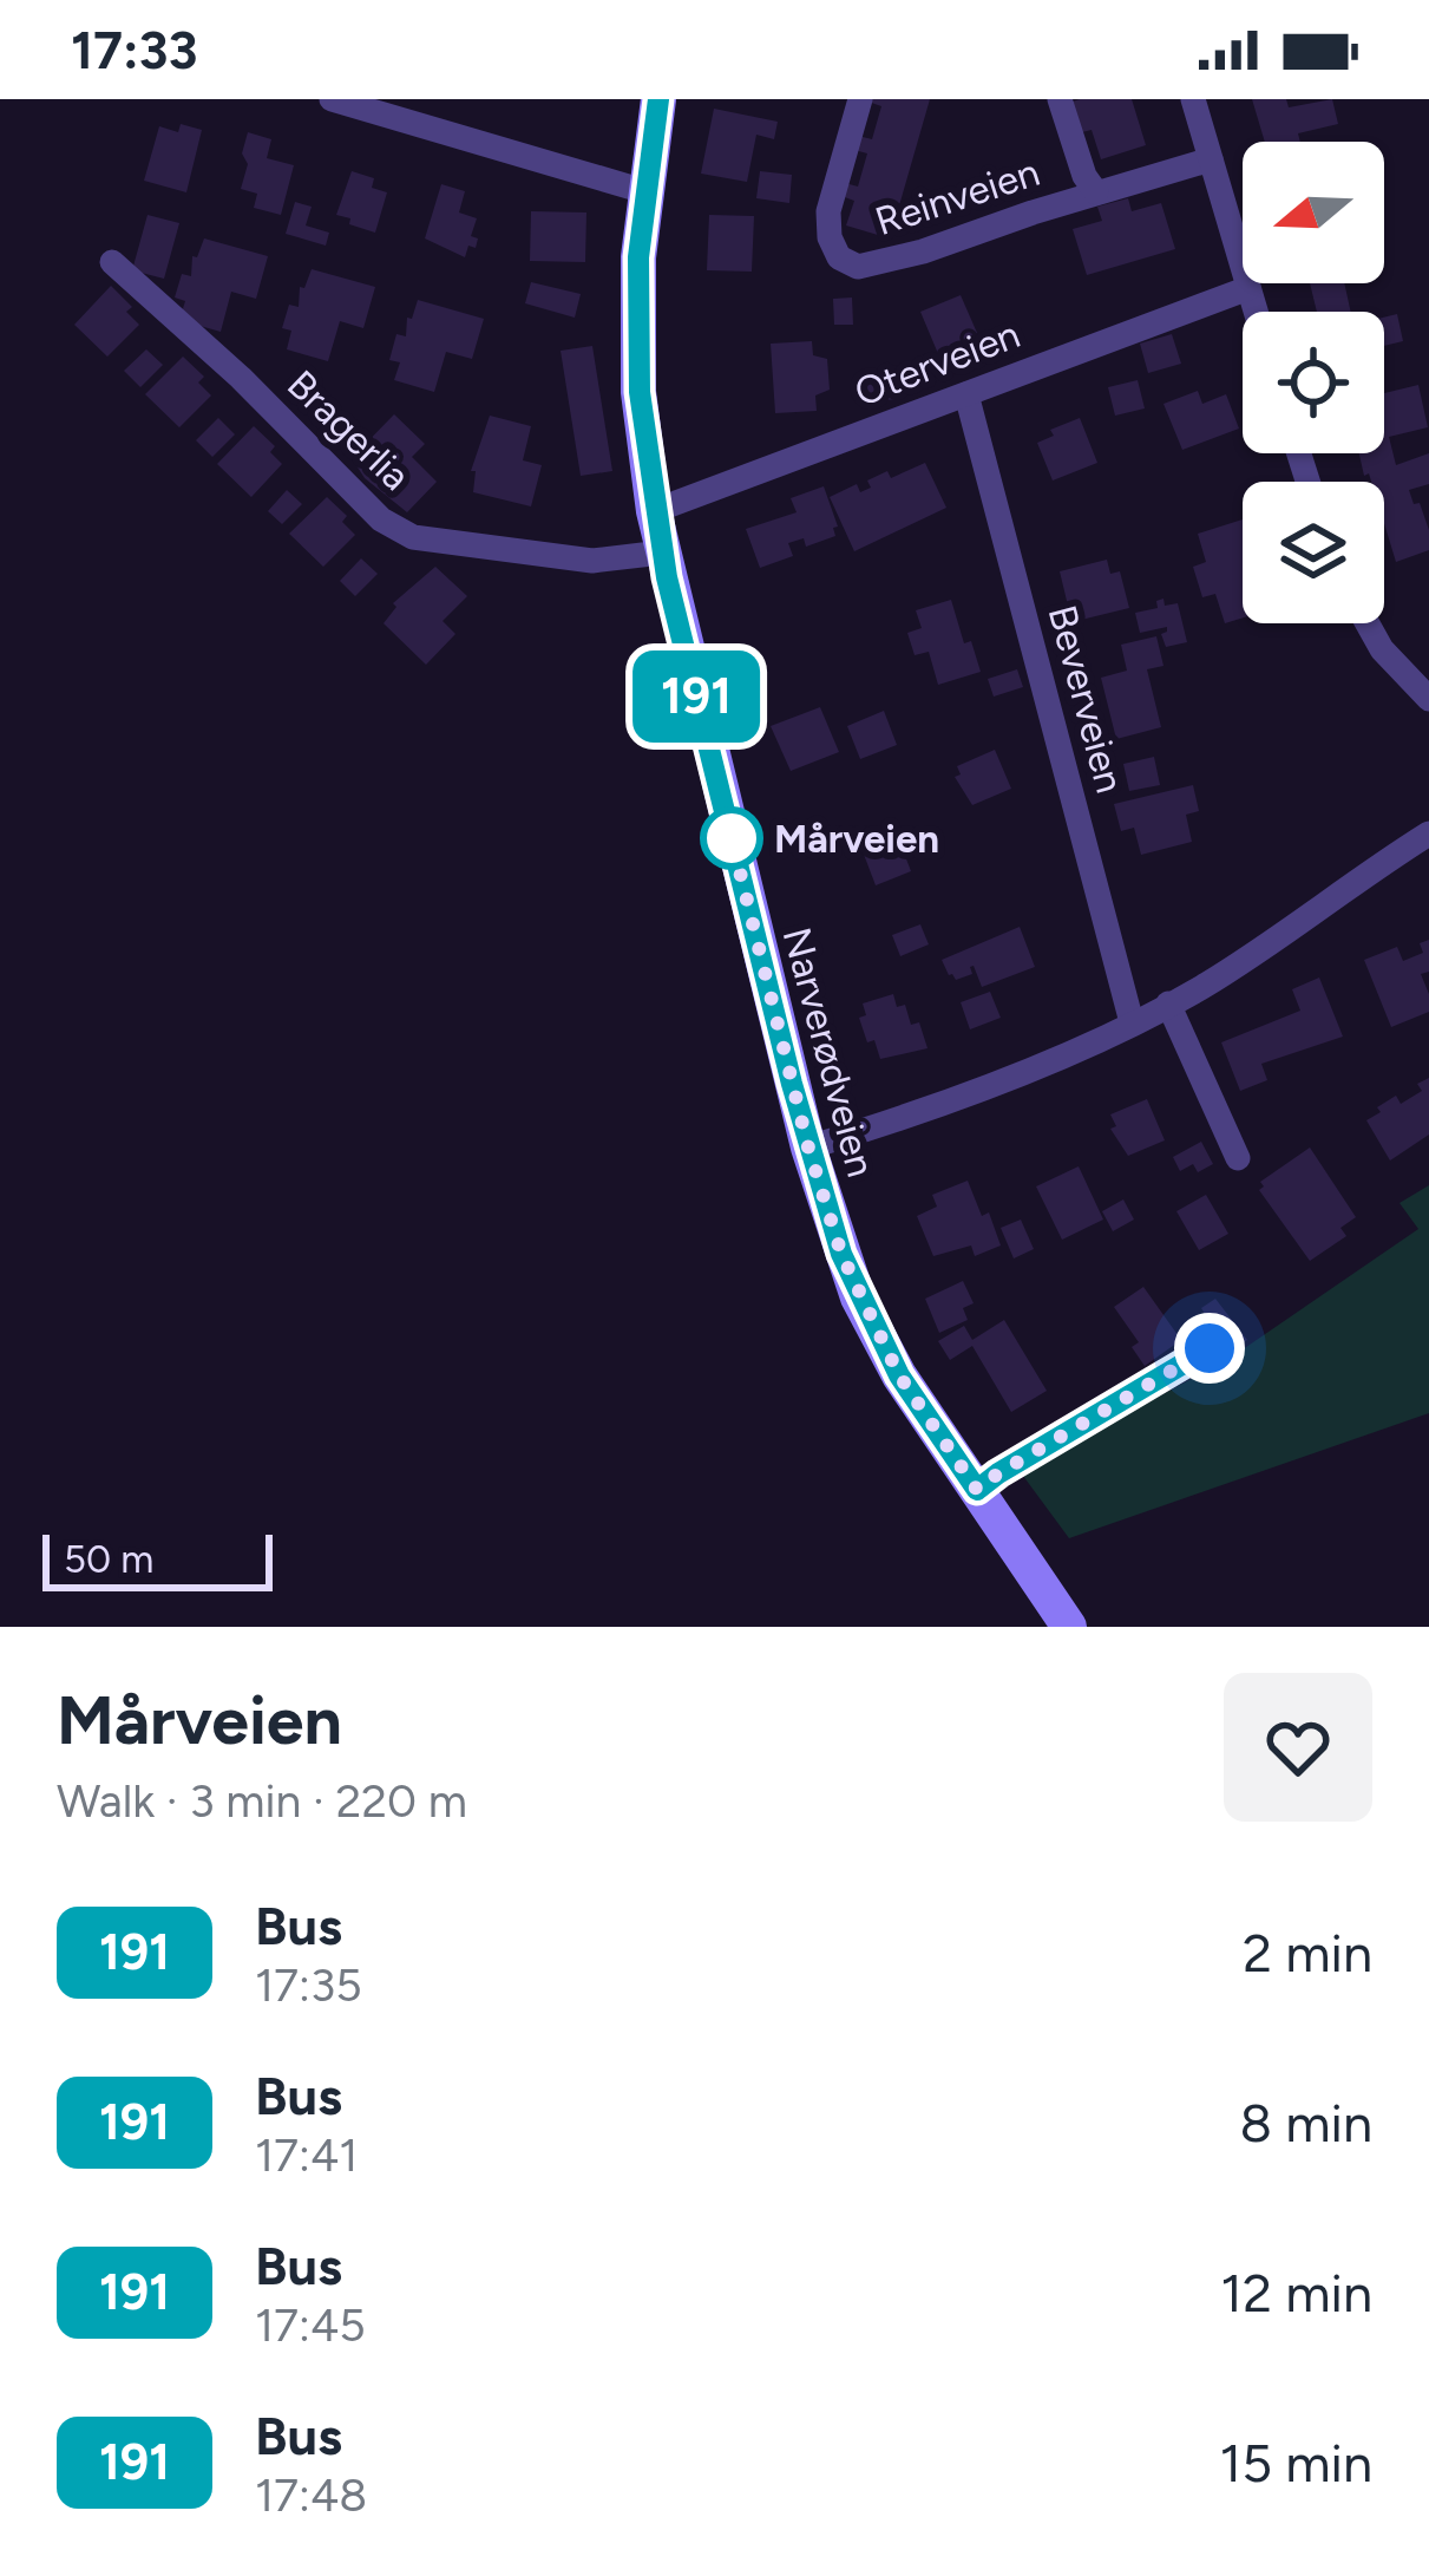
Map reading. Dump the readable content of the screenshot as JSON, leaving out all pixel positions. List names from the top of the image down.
{
  "streets": {
    "main road": ["Narverødveien"],
    "street": [
      "Reinveien",
      "Oterveien",
      "Bragerlia",
      "Beverveien"
    ]
  },
  "crossings": [
    ["Oterveien", "Beverveien"],
    ["Oterveien", "Narverødveien"],
    ["Bragerlia", "Narverødveien"]
  ],
  "places": ["Mårveien"],
  "lines": ["bus line 191"],
  "scale_bar": "50 m",
  "north": "left",
  "page": {
    "status": "17:33",
    "on_map": "191",
    "scale": "50 m",
    "heading": ["Mårveien", "Walk · 3 min · 220 m"],
    "list": [
      {
        "mark": "191",
        "name": "Bus",
        "note": "17:35",
        "value": "2 min"
      },
      {
        "mark": "191",
        "name": "Bus",
        "note": "17:41",
        "value": "8 min"
      },
      {
        "mark": "191",
        "name": "Bus",
        "note": "17:45",
        "value": "12 min"
      },
      {
        "mark": "191",
        "name": "Bus",
        "note": "17:48",
        "value": "15 min"
      }
    ]
  }
}
